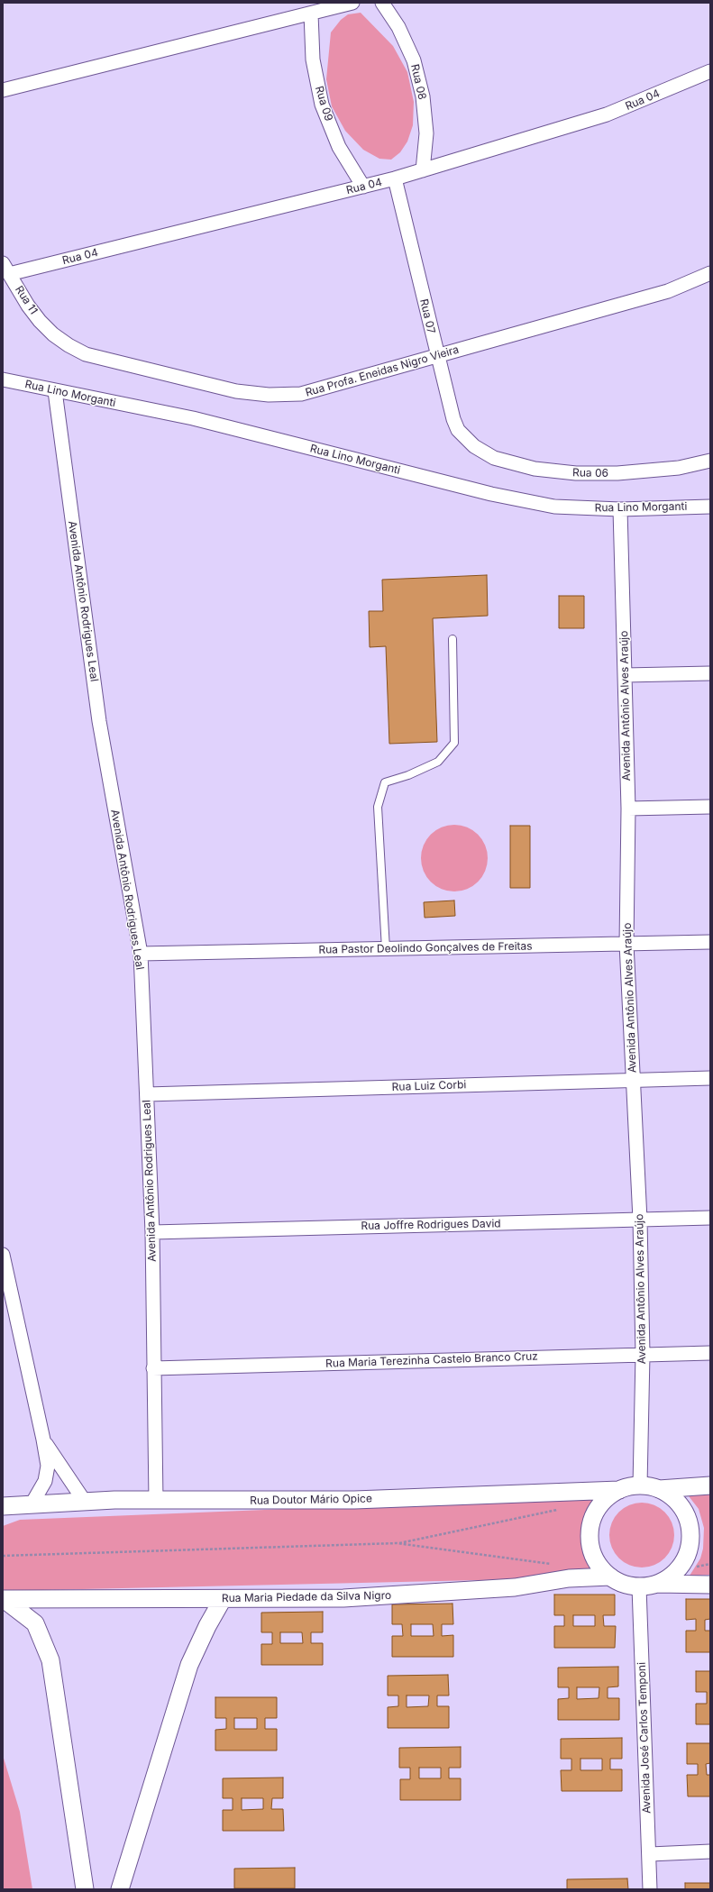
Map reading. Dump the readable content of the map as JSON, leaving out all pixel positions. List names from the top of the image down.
{
  "streets": {
    "street": [
      "Rua 08",
      "Rua 04",
      "Rua 09",
      "Rua 11",
      "Rua 07",
      "Rua Profa. Eneidas Nigro Vieira",
      "Rua Lino Morganti",
      "Rua 06",
      "Avenida Antônio Rodrigues Leal",
      "Avenida Antônio Alves Araújo",
      "Rua Pastor Deolindo Gonçalves de Freitas",
      "Rua Luiz Corbi",
      "Rua Joffre Rodrigues David",
      "Rua Maria Terezinha Castelo Branco Cruz",
      "Rua Doutor Mário Opice",
      "Rua Maria Piedade da Silva Nigro",
      "Avenida José Carlos Temponi"
    ]
  },
  "crossings": [
    ["Rua 08", "Rua 04"],
    ["Rua 04", "Rua 09"],
    ["Rua 04", "Rua 11"],
    ["Rua 04", "Rua 07"],
    ["Rua 11", "Rua Profa. Eneidas Nigro Vieira"],
    ["Rua 07", "Rua Profa. Eneidas Nigro Vieira"],
    ["Rua 07", "Rua 06"],
    ["Rua Lino Morganti", "Avenida Antônio Rodrigues Leal"],
    ["Rua Lino Morganti", "Avenida Antônio Alves Araújo"],
    ["Avenida Antônio Rodrigues Leal", "Rua Pastor Deolindo Gonçalves de Freitas"],
    ["Avenida Antônio Rodrigues Leal", "Rua Luiz Corbi"],
    ["Avenida Antônio Rodrigues Leal", "Rua Joffre Rodrigues David"],
    ["Avenida Antônio Rodrigues Leal", "Rua Maria Terezinha Castelo Branco Cruz"],
    ["Avenida Antônio Rodrigues Leal", "Rua Doutor Mário Opice"],
    ["Avenida Antônio Alves Araújo", "Rua Pastor Deolindo Gonçalves de Freitas"],
    ["Avenida Antônio Alves Araújo", "Rua Luiz Corbi"],
    ["Avenida Antônio Alves Araújo", "Rua Joffre Rodrigues David"],
    ["Avenida Antônio Alves Araújo", "Rua Maria Terezinha Castelo Branco Cruz"],
    ["Avenida Antônio Alves Araújo", "Rua Doutor Mário Opice"],
    ["Avenida Antônio Alves Araújo", "Rua Maria Piedade da Silva Nigro"],
    ["Avenida Antônio Alves Araújo", "Avenida José Carlos Temponi"],
    ["Rua Doutor Mário Opice", "Rua Maria Piedade da Silva Nigro"],
    ["Rua Doutor Mário Opice", "Avenida José Carlos Temponi"],
    ["Rua Maria Piedade da Silva Nigro", "Avenida José Carlos Temponi"]
  ]
}
